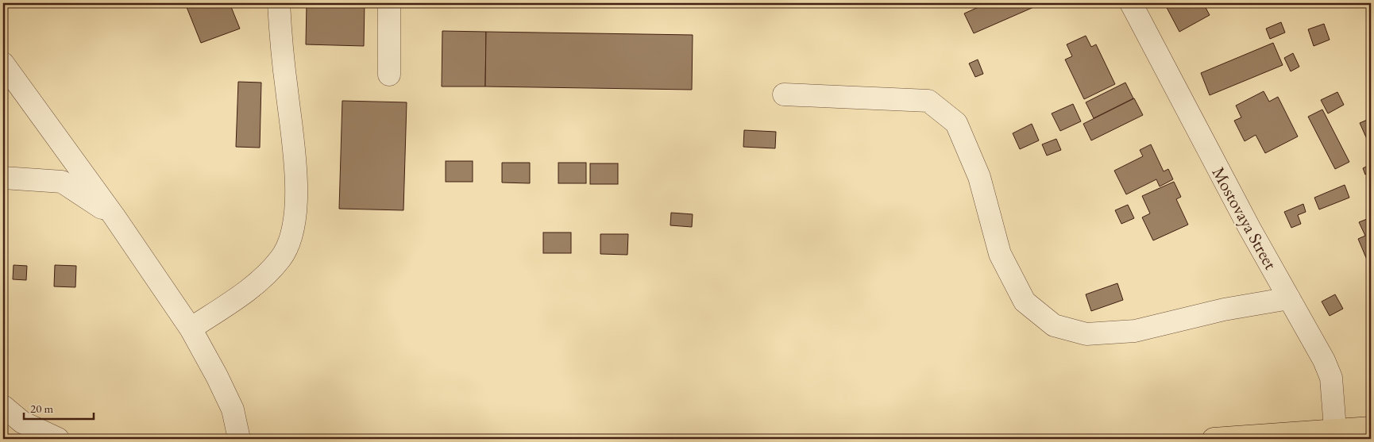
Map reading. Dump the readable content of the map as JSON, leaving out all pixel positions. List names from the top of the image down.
{
  "streets": {
    "street": ["Mostovaya Street"]
  },
  "scale_bar": "20 m"
}
